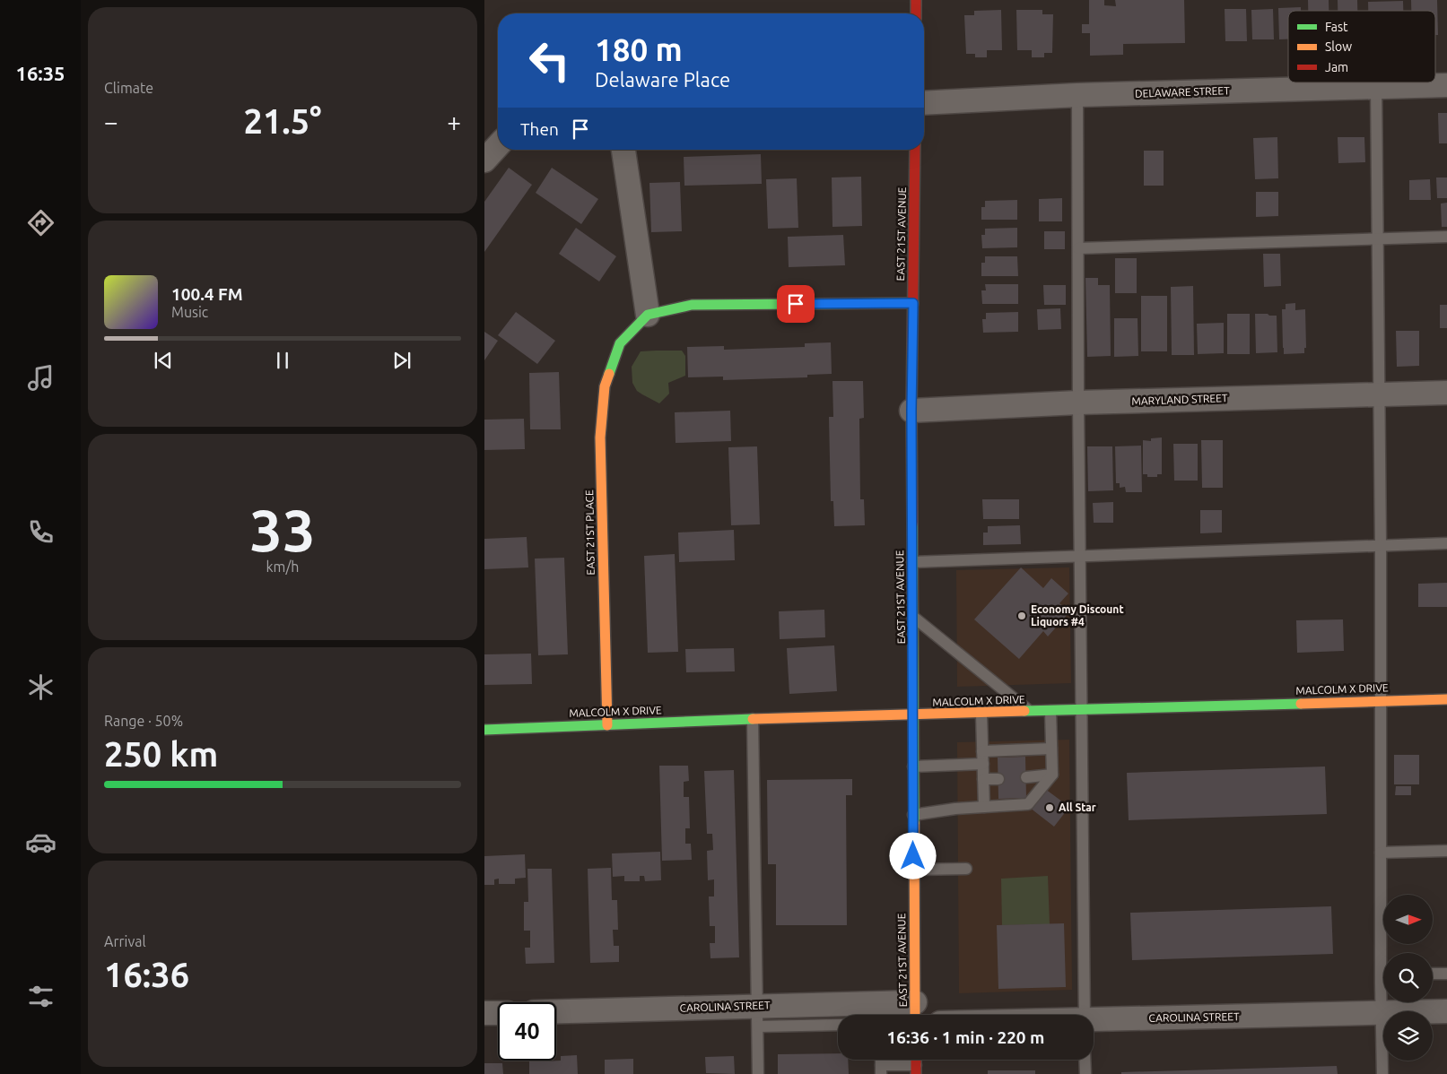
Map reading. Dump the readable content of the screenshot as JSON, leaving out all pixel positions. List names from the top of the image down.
{
  "streets": {
    "street": [
      "DELAWARE STREET",
      "EAST 21ST AVENUE",
      "MARYLAND STREET",
      "EAST 21ST PLACE",
      "MALCOLM X DRIVE",
      "CAROLINA STREET"
    ]
  },
  "crossings": [
    ["EAST 21ST AVENUE", "MARYLAND STREET"],
    ["EAST 21ST AVENUE", "MALCOLM X DRIVE"],
    ["EAST 21ST AVENUE", "CAROLINA STREET"],
    ["EAST 21ST PLACE", "MALCOLM X DRIVE"]
  ],
  "places": ["Economy Discount Liquors #4", "All Star"],
  "legend": ["Fast", "Slow", "Jam"],
  "north": "right",
  "page": {
    "tabs": "16:35",
    "tile": [
      "Climate",
      ["33", "km/h"],
      ["Range · 50%", "250 km"],
      ["Arrival", "16:36"]
    ],
    "turn": ["180 m", "Delaware Place"],
    "heat": ["−", "21.5°", "+"],
    "then": "Then",
    "song": ["100.4 FM", "Music"],
    "limit": "40",
    "trip": "16:36 · 1 min · 220 m"
  }
}
